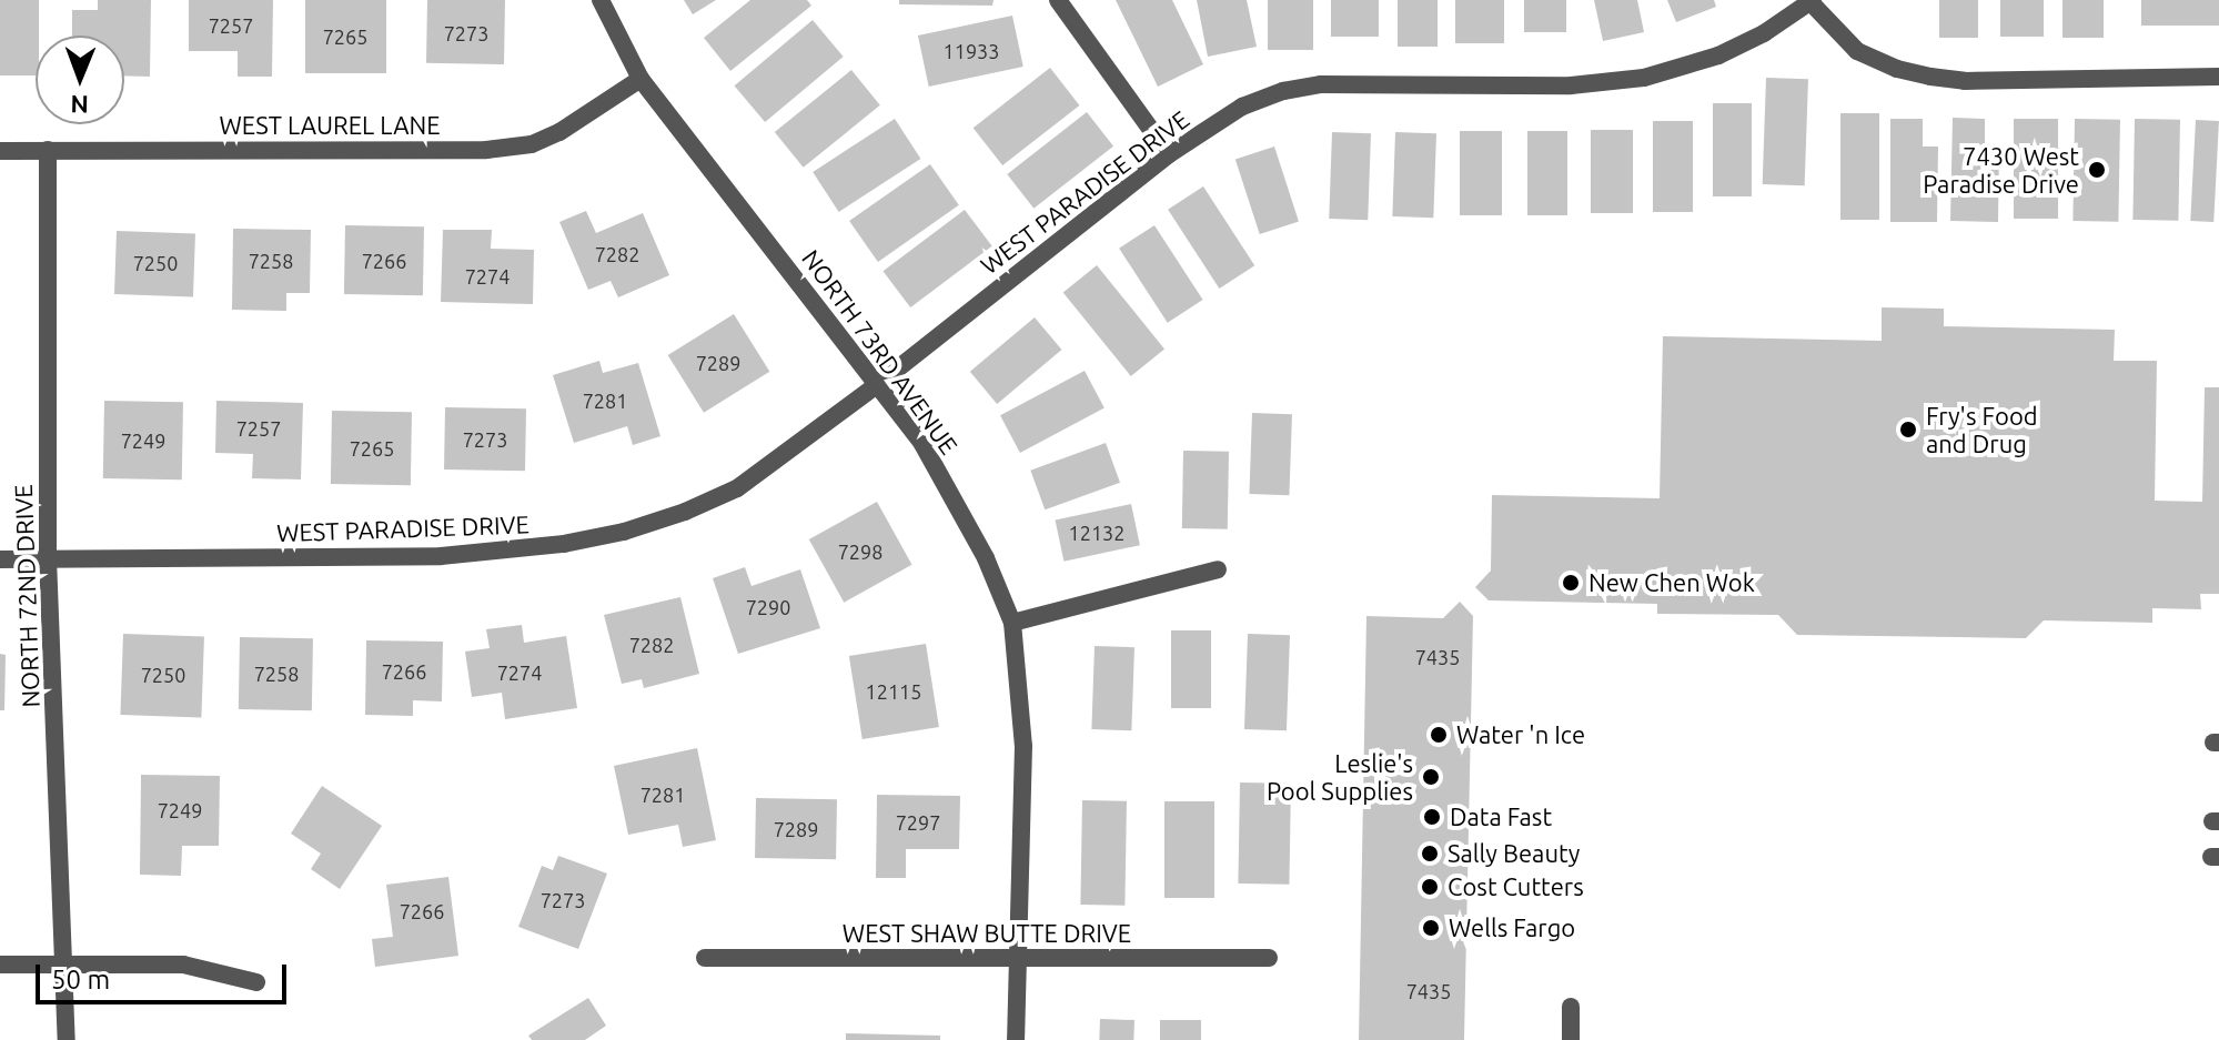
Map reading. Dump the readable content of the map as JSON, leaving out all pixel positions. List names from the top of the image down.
{
  "streets": {
    "street": [
      "WEST LAUREL LANE",
      "WEST PARADISE DRIVE",
      "NORTH 73RD AVENUE",
      "NORTH 72ND DRIVE",
      "WEST SHAW BUTTE DRIVE"
    ]
  },
  "crossings": [
    ["WEST LAUREL LANE", "NORTH 73RD AVENUE"],
    ["WEST LAUREL LANE", "NORTH 72ND DRIVE"],
    ["WEST PARADISE DRIVE", "NORTH 73RD AVENUE"],
    ["WEST PARADISE DRIVE", "NORTH 72ND DRIVE"],
    ["NORTH 73RD AVENUE", "WEST SHAW BUTTE DRIVE"]
  ],
  "places": [
    "7430 West Paradise Drive",
    "Fry's Food and Drug",
    "New Chen Wok",
    "Water 'n Ice",
    "Leslie's Pool Supplies",
    "Data Fast",
    "Sally Beauty",
    "Cost Cutters",
    "Wells Fargo"
  ],
  "house_numbers": [
    "7257",
    "7273",
    "7265",
    "11933",
    "7282",
    "7258",
    "7266",
    "7250",
    "7274",
    "7289",
    "7281",
    "7257",
    "7273",
    "7249",
    "7265",
    "12132",
    "7298",
    "7290",
    "7282",
    "7435",
    "7266",
    "7274",
    "7258",
    "7250",
    "12115",
    "7281",
    "7249",
    "7297",
    "7289",
    "7273",
    "7266",
    "7435"
  ],
  "scale_bar": "50 m",
  "north": "bottom"
}
